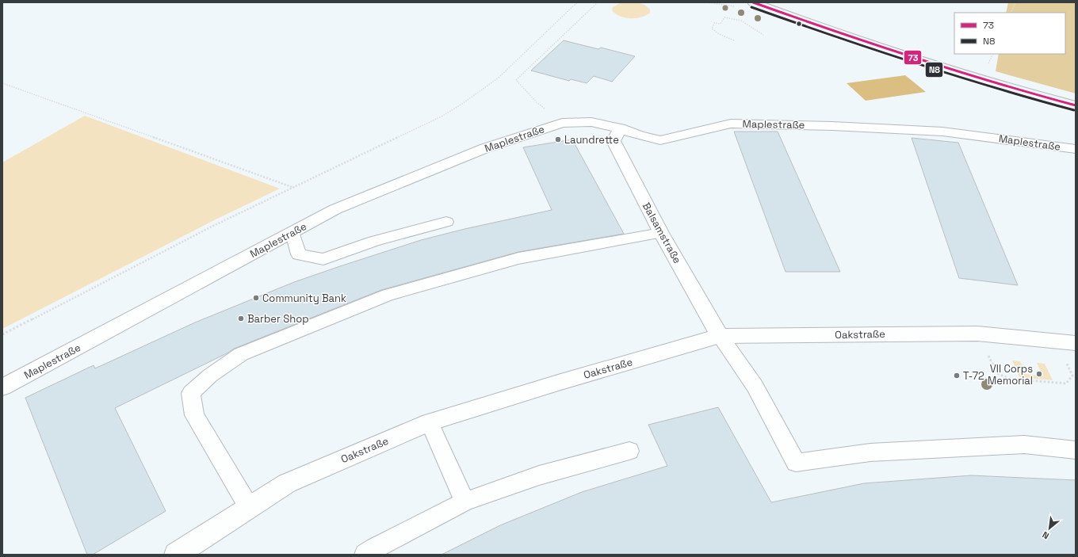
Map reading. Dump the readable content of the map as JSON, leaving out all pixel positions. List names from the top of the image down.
{
  "streets": {
    "street": ["Maplestraße", "Balsamstraße", "Oakstraße"]
  },
  "crossings": [
    ["Maplestraße", "Balsamstraße"],
    ["Balsamstraße", "Oakstraße"]
  ],
  "places": [
    "Laundrette",
    "Community Bank",
    "Barber Shop",
    "VII Corps Memorial",
    "T-72"
  ],
  "lines": ["transit line 73", "transit line N8"],
  "legend": ["73", "N8"],
  "north": "bottom left"
}
